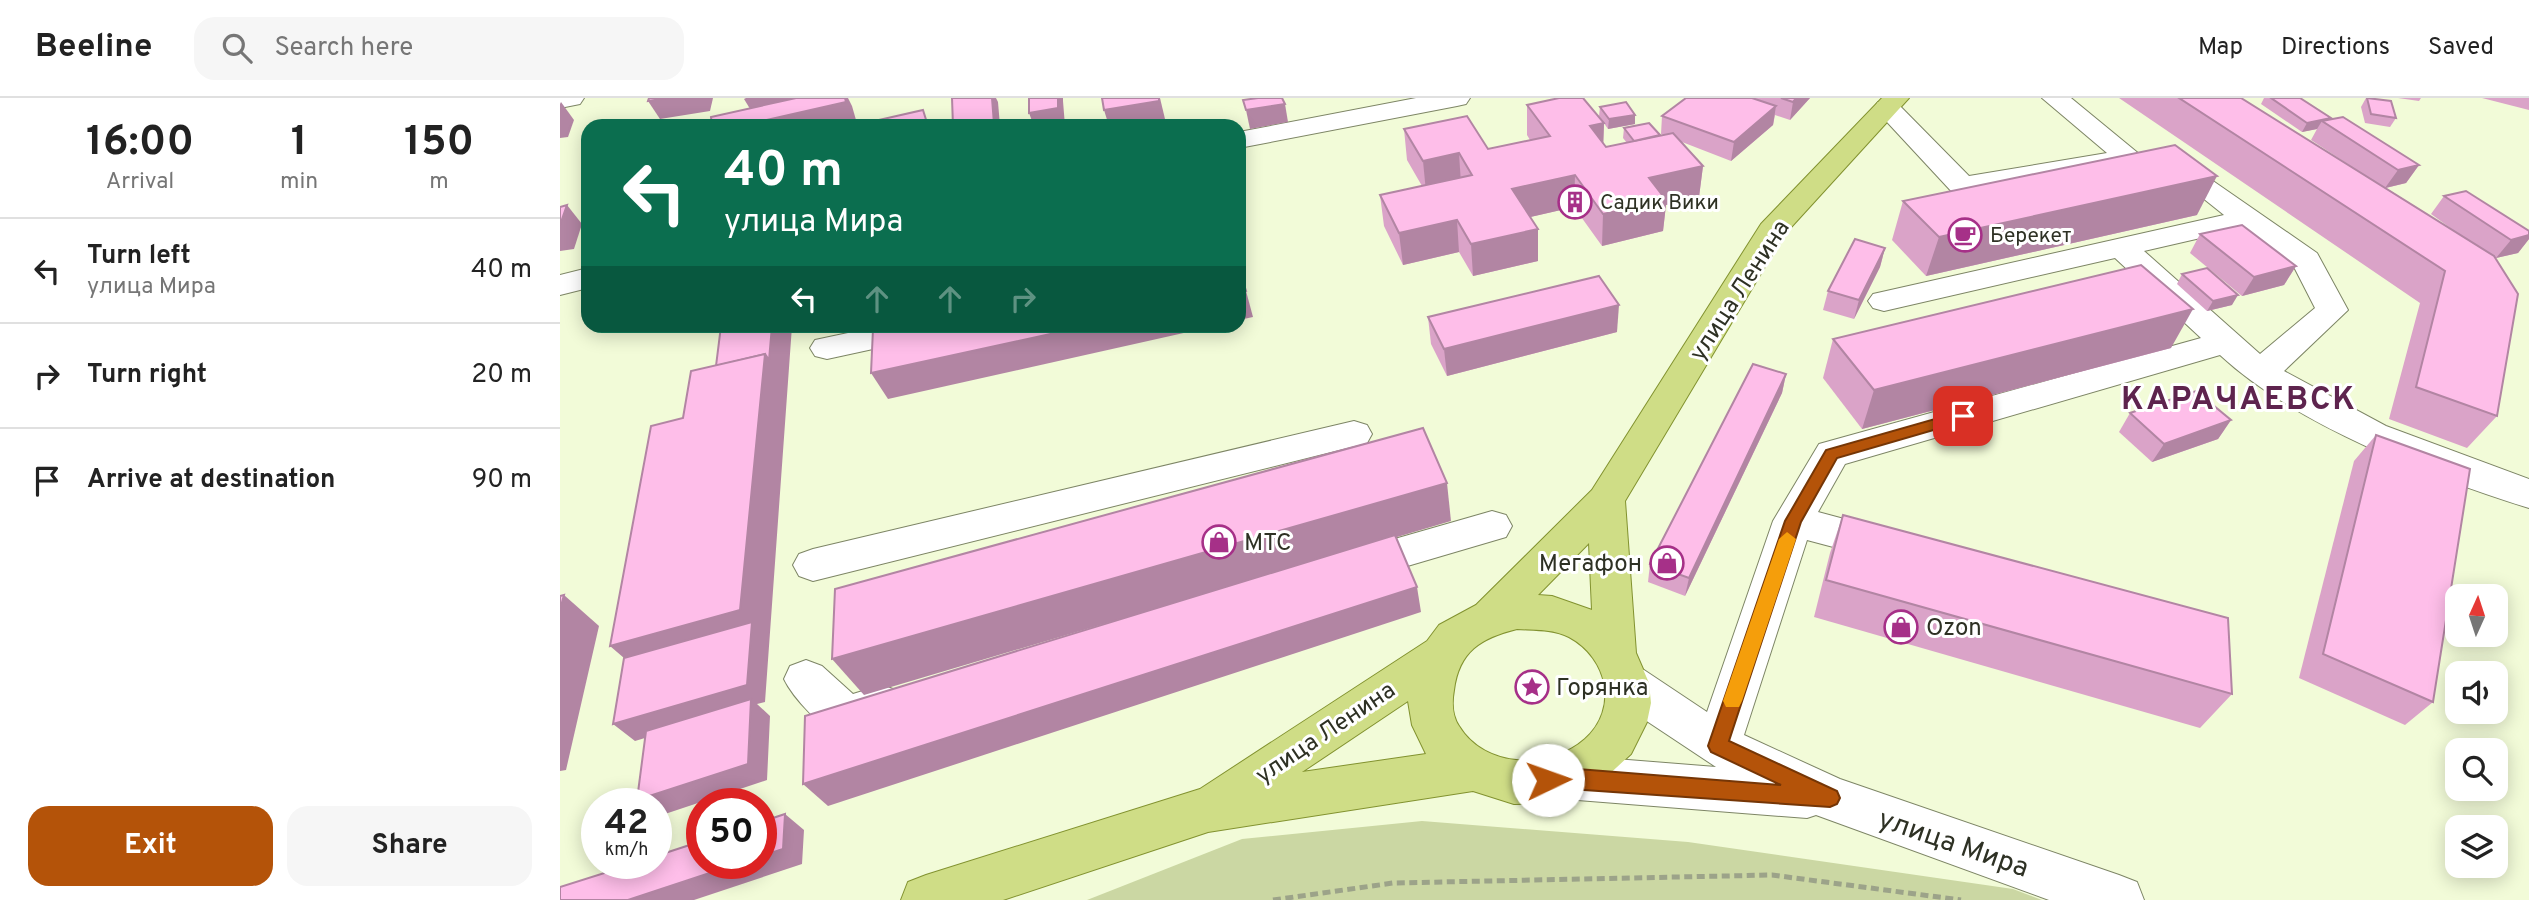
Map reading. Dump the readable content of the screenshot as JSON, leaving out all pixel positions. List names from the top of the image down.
{
  "streets": {
    "main road": ["улица Ленина"],
    "street": ["улица Мира"]
  },
  "crossings": [
    ["улица Ленина", "улица Мира"]
  ],
  "districts": ["КАРАЧАЕВСК"],
  "places": {
    "building": ["Садик Вики"],
    "cafe": ["Берекет"],
    "shop": ["МТС", "Мегафон", "Ozon"],
    "place": ["Горянка"]
  },
  "north": "top",
  "page": {
    "header": "Beeline",
    "search": "Search here",
    "nav": ["Map", "Directions", "Saved"],
    "eta": [
      "16:00",
      "Arrival",
      "1",
      "min",
      "150",
      "m"
    ],
    "turn": ["40 m", "улица Мира"],
    "list": [
      {
        "name": "Turn left",
        "note": "улица Мира",
        "value": "40 m"
      },
      {
        "name": "Turn right",
        "value": "20 m"
      },
      {
        "name": "Arrive at destination",
        "value": "90 m"
      }
    ],
    "speed": "42 km/h",
    "limit": "50",
    "buttons": ["Exit", "Share"]
  }
}
